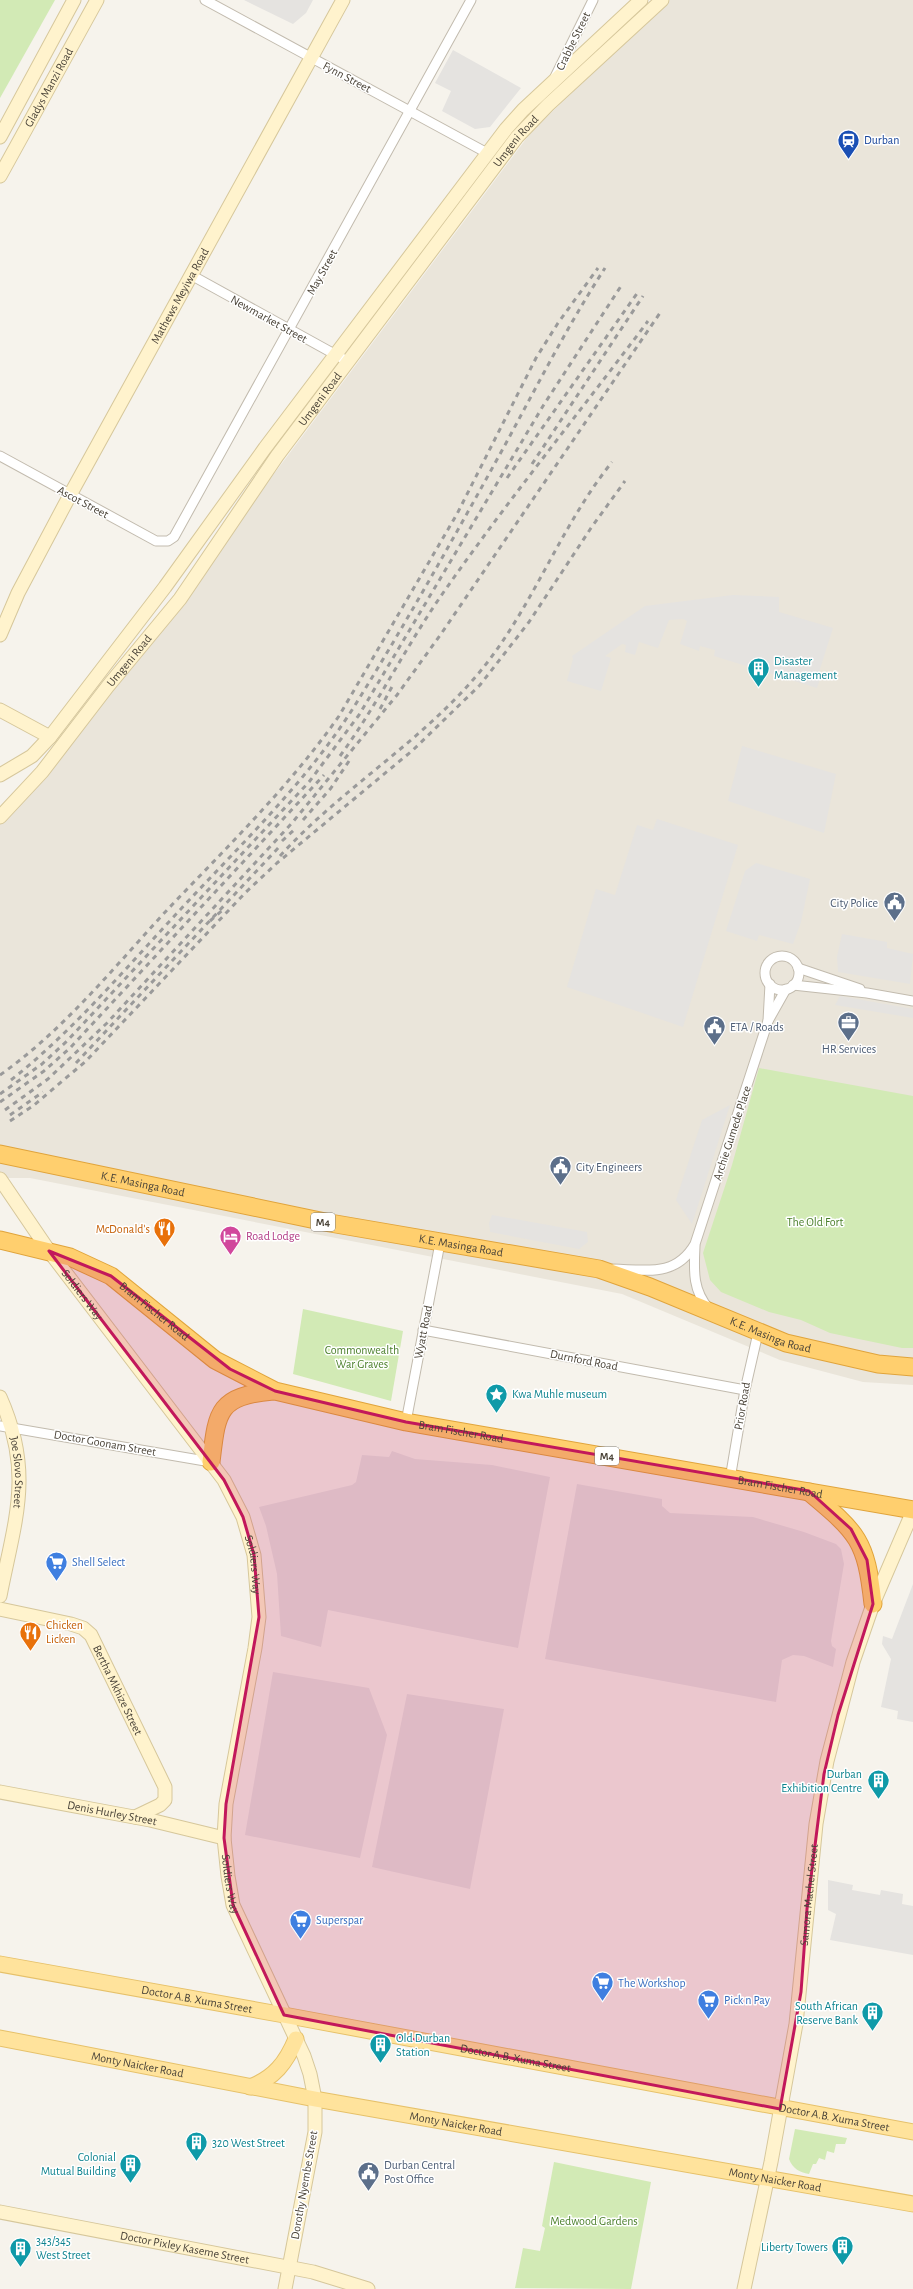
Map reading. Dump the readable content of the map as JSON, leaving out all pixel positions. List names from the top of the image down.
{
  "streets": {
    "highway": ["K.E. Masinga Road", "M4", "Bram Fischer Road"],
    "main road": [
      "Gladys Manzi Road",
      "Umgeni Road",
      "Mathews Meyiwa Road",
      "Soldiers Way",
      "Joe Slovo Street",
      "Bertha Mkhize Street",
      "Denis Hurley Street",
      "Samora Machel Street",
      "Doctor A.B. Xuma Street",
      "Monty Naicker Road",
      "Dorothy Nyembe Street",
      "Doctor Pixley Kaseme Street"
    ],
    "street": [
      "Crabbe Street",
      "Fynn Street",
      "May Street",
      "Newmarket Street",
      "Ascot Street",
      "Archie Gumede Place",
      "Wyatt Road",
      "Durnford Road",
      "Prior Road",
      "Doctor Goonam Street"
    ]
  },
  "crossings": [
    ["Crabbe Street", "Umgeni Road"],
    ["Fynn Street", "Umgeni Road"],
    ["Fynn Street", "May Street"],
    ["Fynn Street", "Mathews Meyiwa Road"],
    ["Umgeni Road", "Newmarket Street"],
    ["May Street", "Newmarket Street"],
    ["May Street", "Ascot Street"],
    ["Mathews Meyiwa Road", "Newmarket Street"],
    ["Mathews Meyiwa Road", "Ascot Street"],
    ["Archie Gumede Place", "K.E. Masinga Road"],
    ["K.E. Masinga Road", "Wyatt Road"],
    ["K.E. Masinga Road", "Prior Road"],
    ["Soldiers Way", "Bram Fischer Road"],
    ["Soldiers Way", "Doctor Goonam Street"],
    ["Soldiers Way", "Denis Hurley Street"],
    ["Soldiers Way", "Doctor A.B. Xuma Street"],
    ["Soldiers Way", "Dorothy Nyembe Street"],
    ["Bram Fischer Road", "Wyatt Road"],
    ["Bram Fischer Road", "Prior Road"],
    ["Bram Fischer Road", "Samora Machel Street"],
    ["Wyatt Road", "Durnford Road"],
    ["Durnford Road", "Prior Road"],
    ["Doctor Goonam Street", "Joe Slovo Street"],
    ["Bertha Mkhize Street", "Denis Hurley Street"],
    ["Samora Machel Street", "Doctor A.B. Xuma Street"],
    ["Samora Machel Street", "Monty Naicker Road"],
    ["Doctor A.B. Xuma Street", "Dorothy Nyembe Street"],
    ["Monty Naicker Road", "Dorothy Nyembe Street"],
    ["Dorothy Nyembe Street", "Doctor Pixley Kaseme Street"]
  ],
  "parks": ["The Old Fort", "Commonwealth War Graves", "Medwood Gardens"],
  "places": {
    "station": ["Durban"],
    "building": [
      "Disaster Management",
      "Durban Exhibition Centre",
      "South African Reserve Bank",
      "Old Durban Station",
      "320 West Street",
      "Colonial Mutual Building",
      "Liberty Towers",
      "343/345 West Street"
    ],
    "public building": [
      "City Police",
      "ETA / Roads",
      "City Engineers",
      "Durban Central Post Office"
    ],
    "office": ["HR Services"],
    "restaurant": ["McDonald's", "Chicken Licken"],
    "hotel": ["Road Lodge"],
    "place": ["Kwa Muhle museum"],
    "supermarket": [
      "Shell Select",
      "Superspar",
      "The Workshop",
      "Pick n Pay"
    ]
  }
}
